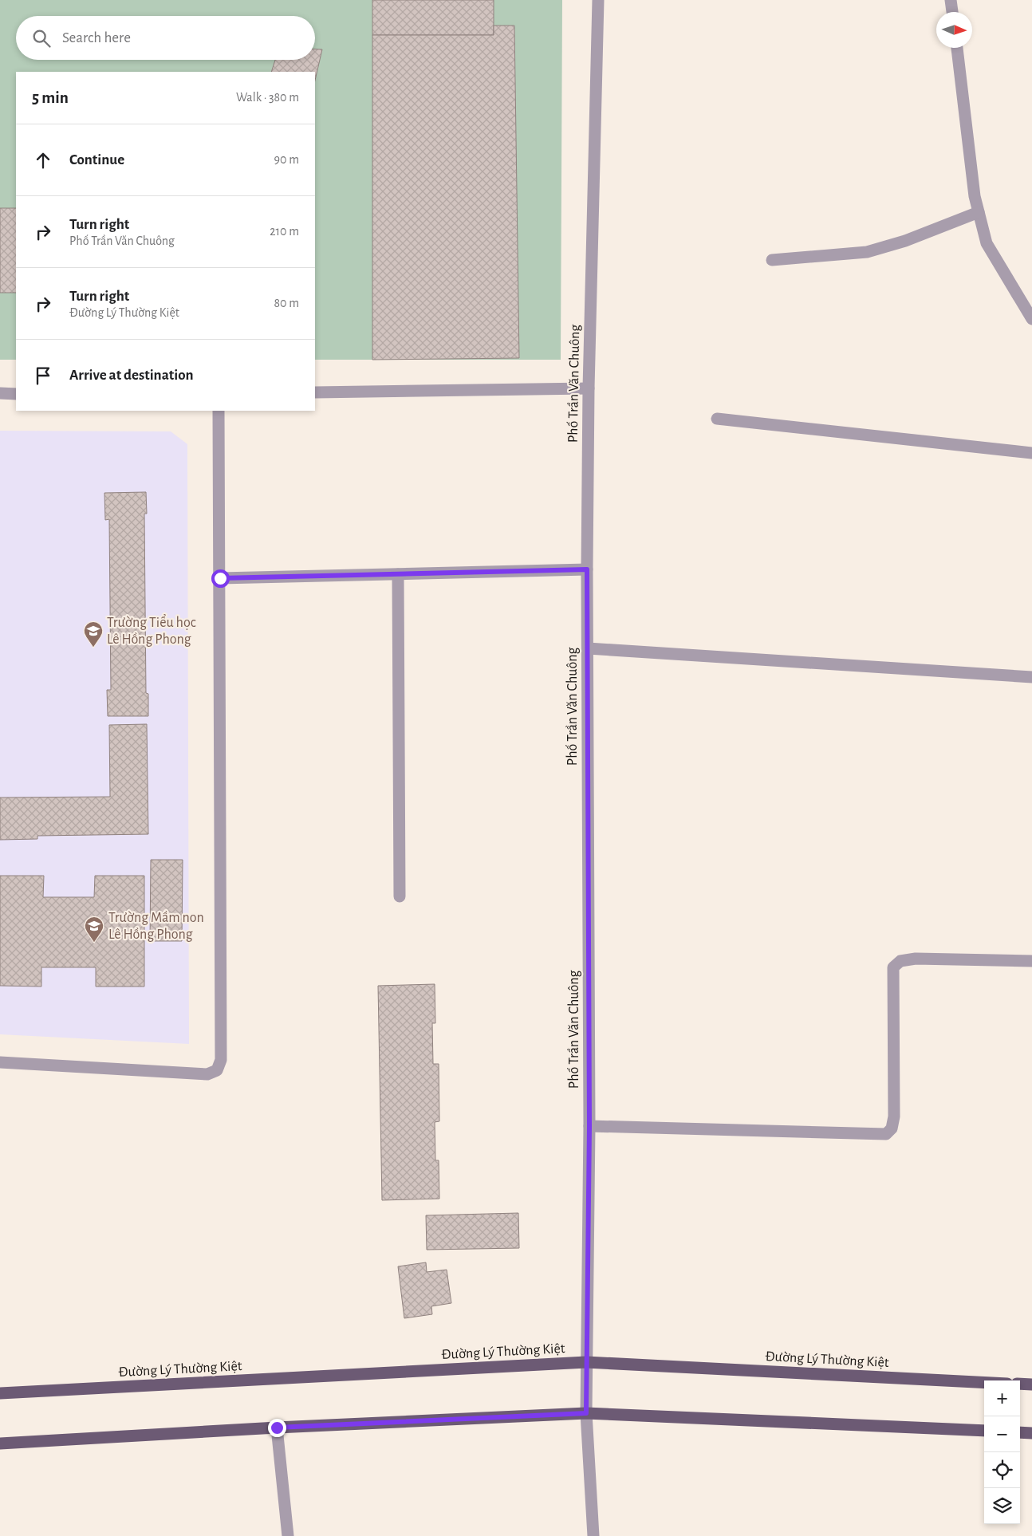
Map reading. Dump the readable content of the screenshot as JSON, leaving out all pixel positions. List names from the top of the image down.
{
  "streets": {
    "main road": ["Đường Lý Thường Kiệt"],
    "street": ["Phố Trần Văn Chuông"]
  },
  "crossings": [
    ["Phố Trần Văn Chuông", "Đường Lý Thường Kiệt"]
  ],
  "places": {
    "school or university": ["Trường Tiểu học Lê Hồng Phong", "Trường Mầm non Lê Hồng Phong"]
  },
  "north": "right",
  "page": {
    "search": "Search here",
    "heading": ["5 min", "Walk · 380 m"],
    "list": [
      ["Continue", "90 m"],
      ["Turn right", "Phố Trần Văn Chuông", "210 m"],
      ["Turn right", "Đường Lý Thường Kiệt", "80 m"],
      "Arrive at destination"
    ],
    "map_buttons": ["+", "−"]
  }
}
